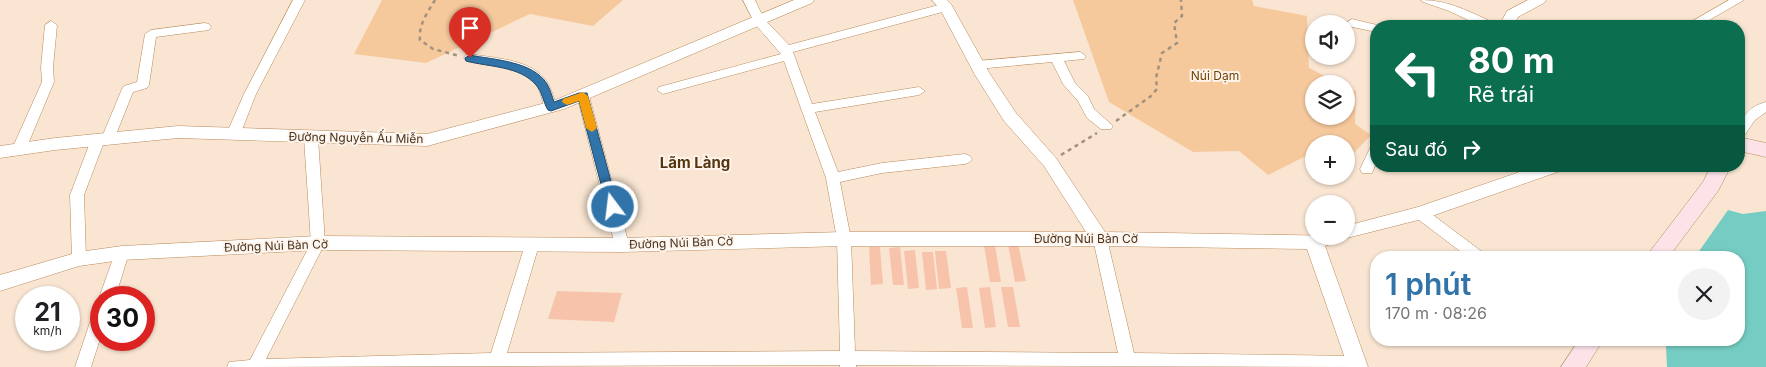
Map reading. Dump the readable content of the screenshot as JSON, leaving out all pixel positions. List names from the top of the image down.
{
  "streets": {
    "street": ["Đường Nguyễn Ấu Miễn", "Đường Núi Bàn Cờ"]
  },
  "districts": ["Lãm Làng"],
  "parks": ["Núi Dạm"],
  "page": {
    "map_buttons": ["+", "−"],
    "turn": ["80 m", "Rẽ trái"],
    "then": "Sau đó",
    "heading": ["1 phút", "170 m · 08:26"],
    "speed": "21 km/h",
    "limit": "30"
  }
}
